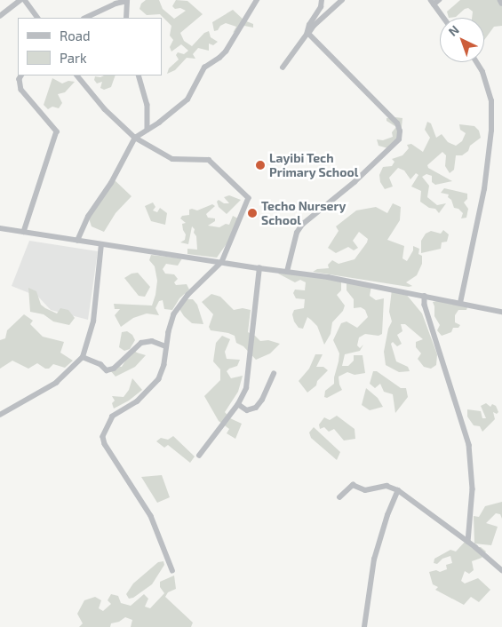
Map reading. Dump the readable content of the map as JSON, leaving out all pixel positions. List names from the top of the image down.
{
  "places": ["Layibi Tech Primary School", "Techo Nursery School"],
  "legend": ["Road", "Park"],
  "north": "top left"
}
